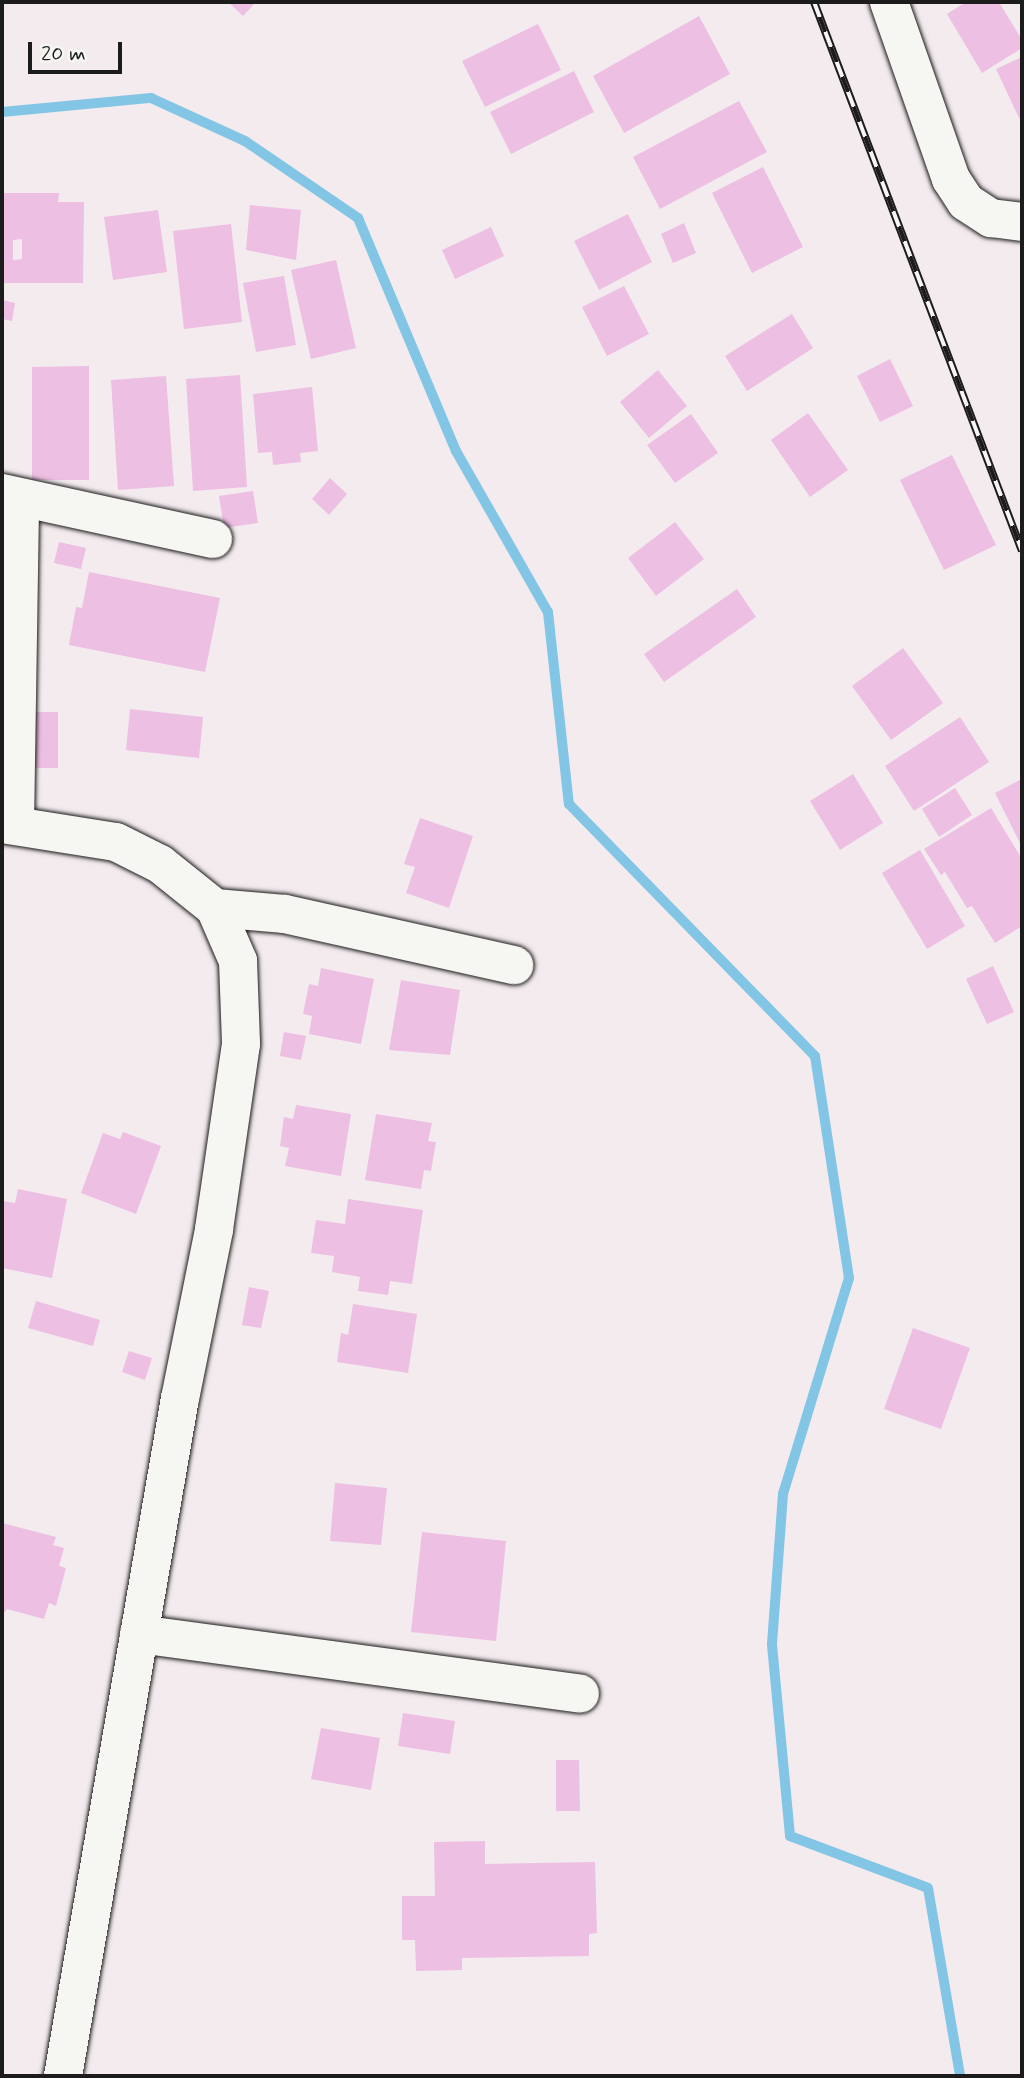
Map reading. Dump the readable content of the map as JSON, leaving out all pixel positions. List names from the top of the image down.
{
  "scale_bar": "20 m"
}
